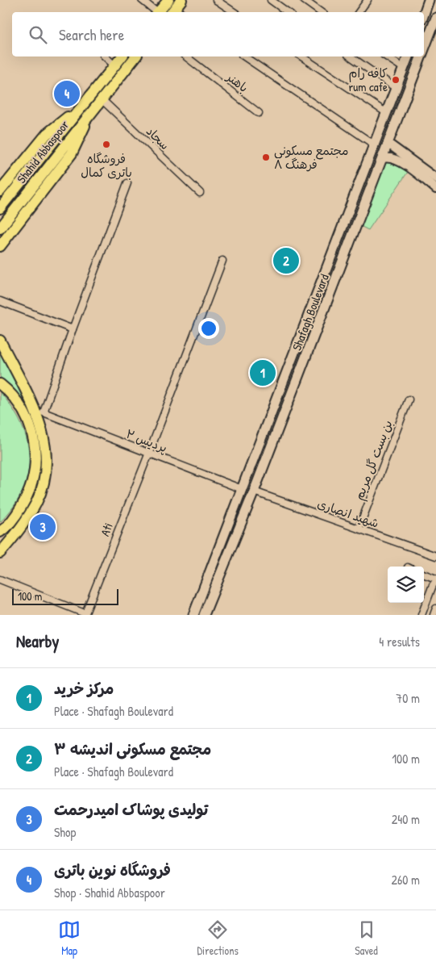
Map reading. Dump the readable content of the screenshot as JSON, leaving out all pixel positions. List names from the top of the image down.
{
  "streets": {
    "main road": ["Shahid Abbaspoor", "Shafagh Boulevard"],
    "street": [
      "باهنر",
      "سجاد",
      "پردیس ۲",
      "بن بست گل مریم",
      "شهید انصاری",
      "Ati"
    ]
  },
  "crossings": [
    ["سجاد", "Shahid Abbaspoor"],
    ["Shafagh Boulevard", "پردیس ۲"],
    ["Shafagh Boulevard", "شهید انصاری"],
    ["پردیس ۲", "Ati"],
    ["بن بست گل مریم", "شهید انصاری"]
  ],
  "places": ["کافه رام rum cafe", "فروشگاه باتری کمال", "مجتمع مسکونی فرهنگ ۸"],
  "scale_bar": "100 m",
  "page": {
    "search": "Search here",
    "pins": [
      "4",
      "2",
      "1",
      "3"
    ],
    "scale": "100 m",
    "heading": ["Nearby", "4 results"],
    "list": [
      {
        "mark": "1",
        "name": "مرکز خرید",
        "note": "Place · Shafagh Boulevard",
        "value": "70 m"
      },
      {
        "mark": "2",
        "name": "مجتمع مسکونی اندیشه ۳",
        "note": "Place · Shafagh Boulevard",
        "value": "100 m"
      },
      {
        "mark": "3",
        "name": "تولیدی پوشاک امیدرحمت",
        "note": "Shop",
        "value": "240 m"
      },
      {
        "mark": "4",
        "name": "فروشگاه نوین باتری",
        "note": "Shop · Shahid Abbaspoor",
        "value": "260 m"
      }
    ],
    "nav": ["Map", "Directions", "Saved"]
  }
}
